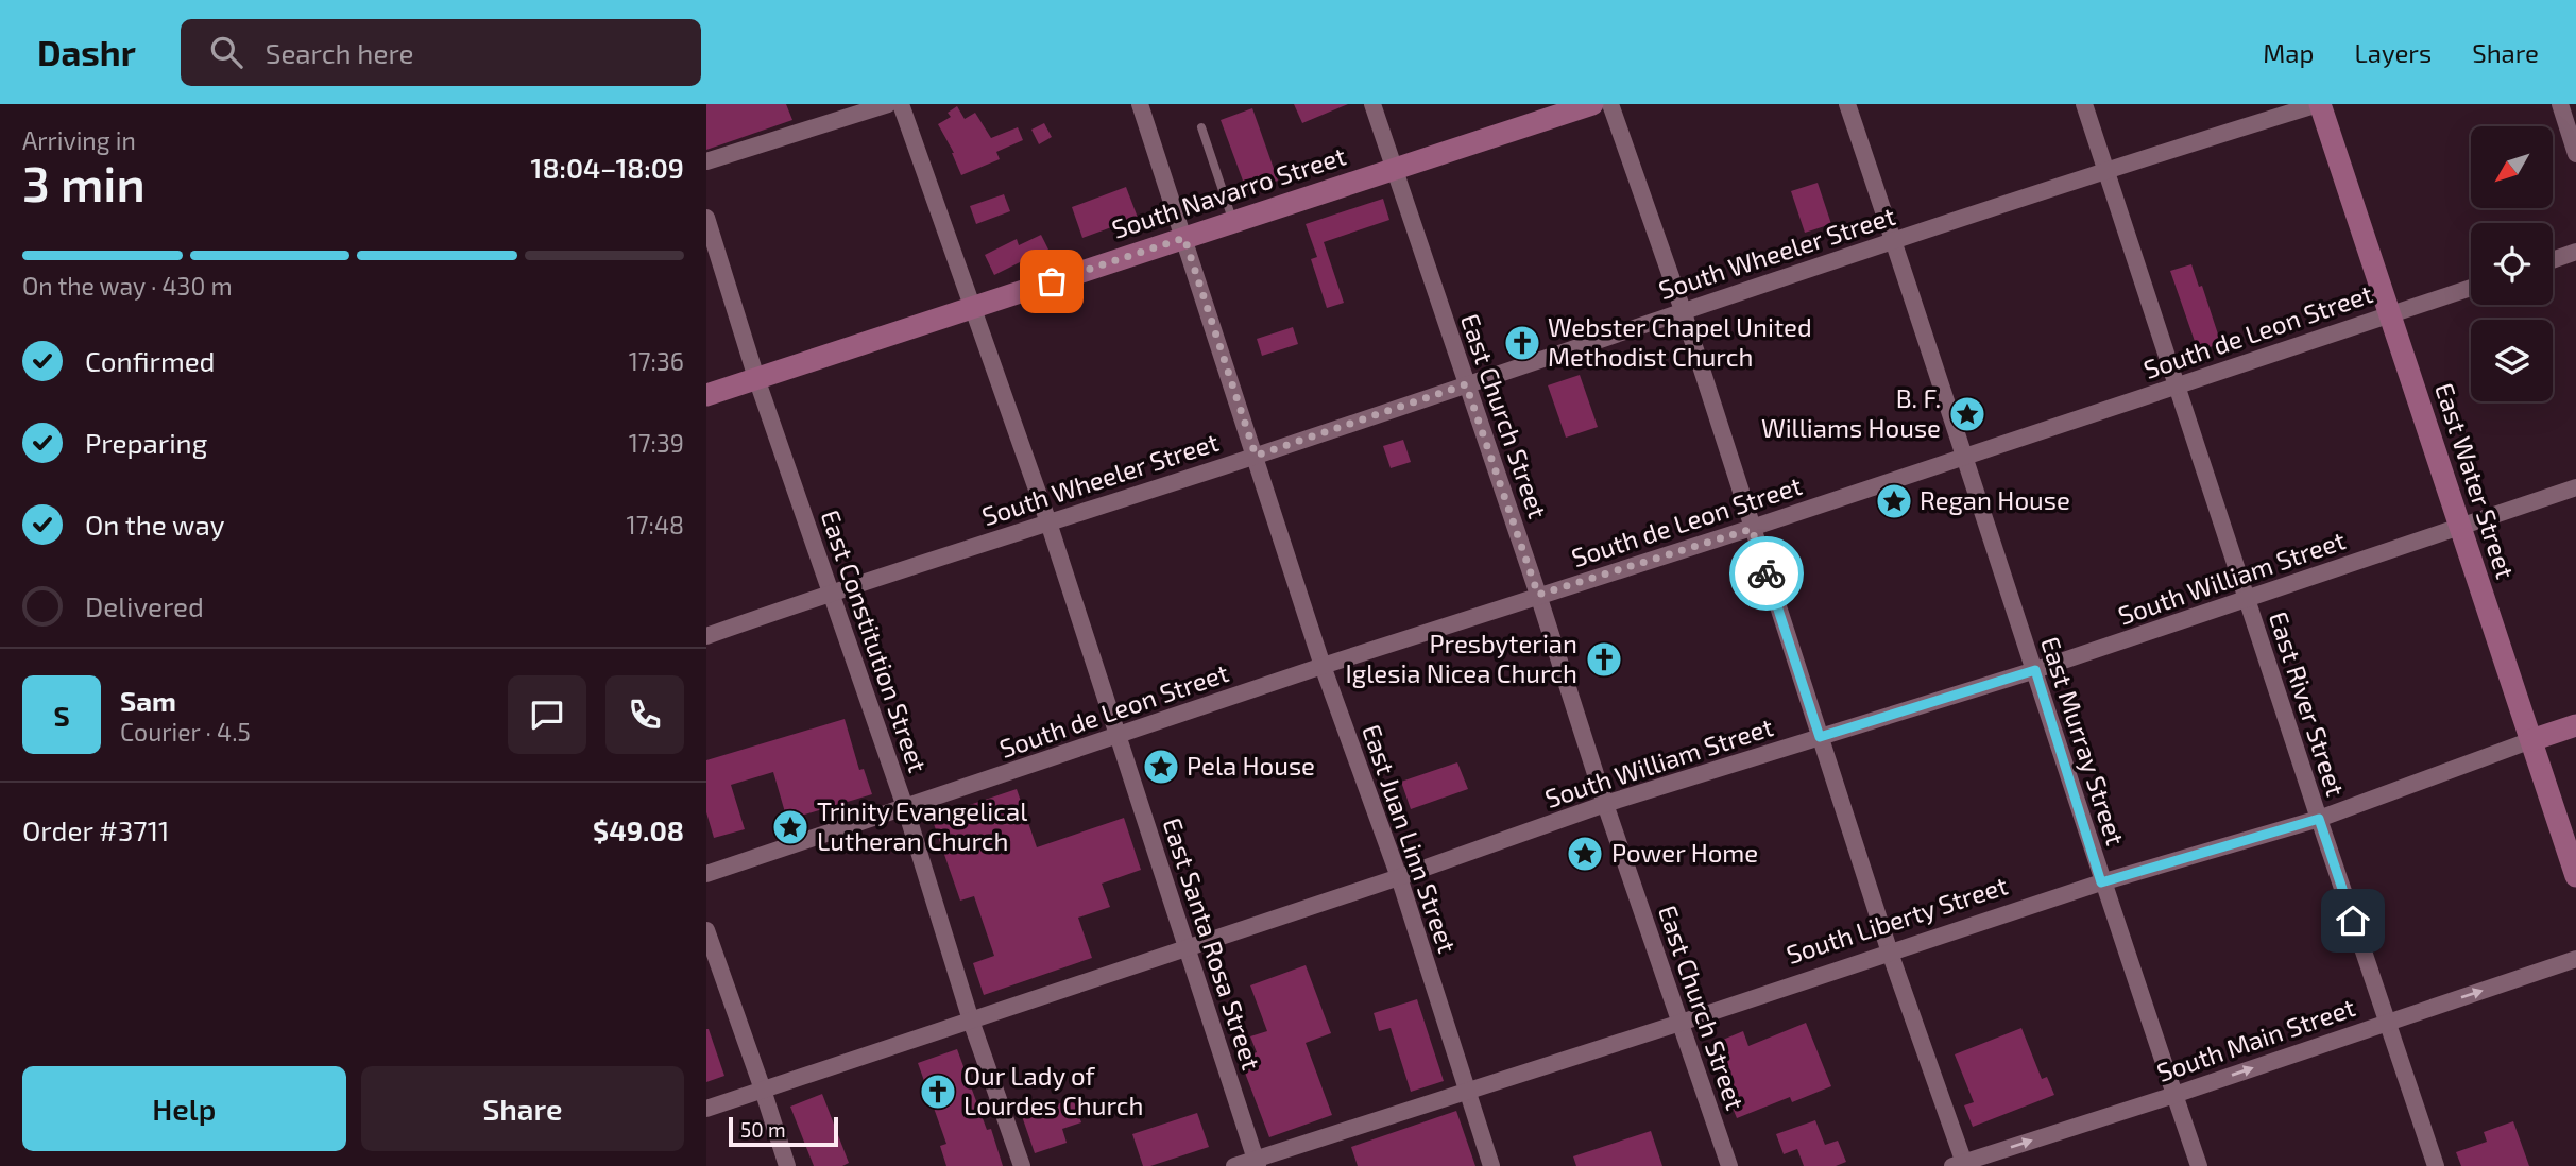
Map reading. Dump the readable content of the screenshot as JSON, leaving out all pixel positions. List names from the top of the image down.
{
  "streets": {
    "street": [
      "South Navarro Street",
      "South Wheeler Street",
      "South de Leon Street",
      "East Church Street",
      "East Water Street",
      "South William Street",
      "East Constitution Street",
      "East River Street",
      "East Murray Street",
      "East Juan Linn Street",
      "South Liberty Street",
      "East Santa Rosa Street",
      "South Main Street"
    ]
  },
  "crossings": [
    ["South Navarro Street", "East Church Street"],
    ["South Navarro Street", "East Constitution Street"],
    ["South Navarro Street", "East Juan Linn Street"],
    ["South Navarro Street", "East Santa Rosa Street"],
    ["South Wheeler Street", "East Church Street"],
    ["South Wheeler Street", "East Water Street"],
    ["South Wheeler Street", "East Constitution Street"],
    ["South Wheeler Street", "East River Street"],
    ["South Wheeler Street", "East Murray Street"],
    ["South Wheeler Street", "East Juan Linn Street"],
    ["South Wheeler Street", "East Santa Rosa Street"],
    ["South de Leon Street", "East Church Street"],
    ["South de Leon Street", "East Water Street"],
    ["South de Leon Street", "East Constitution Street"],
    ["South de Leon Street", "East River Street"],
    ["South de Leon Street", "East Murray Street"],
    ["South de Leon Street", "East Juan Linn Street"],
    ["South de Leon Street", "East Santa Rosa Street"],
    ["East Church Street", "South William Street"],
    ["East Church Street", "South Liberty Street"],
    ["East Water Street", "South William Street"],
    ["East Water Street", "South Liberty Street"],
    ["South William Street", "East Constitution Street"],
    ["South William Street", "East River Street"],
    ["South William Street", "East Murray Street"],
    ["South William Street", "East Juan Linn Street"],
    ["South William Street", "East Santa Rosa Street"],
    ["East River Street", "South Liberty Street"],
    ["East River Street", "South Main Street"],
    ["East Murray Street", "South Liberty Street"],
    ["East Murray Street", "South Main Street"],
    ["East Juan Linn Street", "South Liberty Street"],
    ["South Liberty Street", "East Santa Rosa Street"]
  ],
  "one_way": ["South Main Street"],
  "places": {
    "church": ["Webster Chapel United Methodist Church", "Presbyterian Iglesia Nicea Church", "Our Lady of Lourdes Church"],
    "place": [
      "B. F. Williams House",
      "Regan House",
      "Pela House",
      "Trinity Evangelical Lutheran Church",
      "Power Home"
    ]
  },
  "scale_bar": "50 m",
  "north": "bottom left",
  "page": {
    "header": "Dashr",
    "search": "Search here",
    "nav": ["Map", "Layers", "Share"],
    "heading": ["3 min", "Arriving in", "18:04–18:09"],
    "panel": [
      "Sam",
      "Courier · 4.5",
      "Order #3711",
      "$49.08"
    ],
    "bar": "On the way · 430 m",
    "list": [
      ["Confirmed", "17:36"],
      ["Preparing", "17:39"],
      ["On the way", "17:48"],
      "Delivered"
    ],
    "round": "S",
    "buttons": ["Help", "Share"],
    "scale": "50 m"
  }
}
